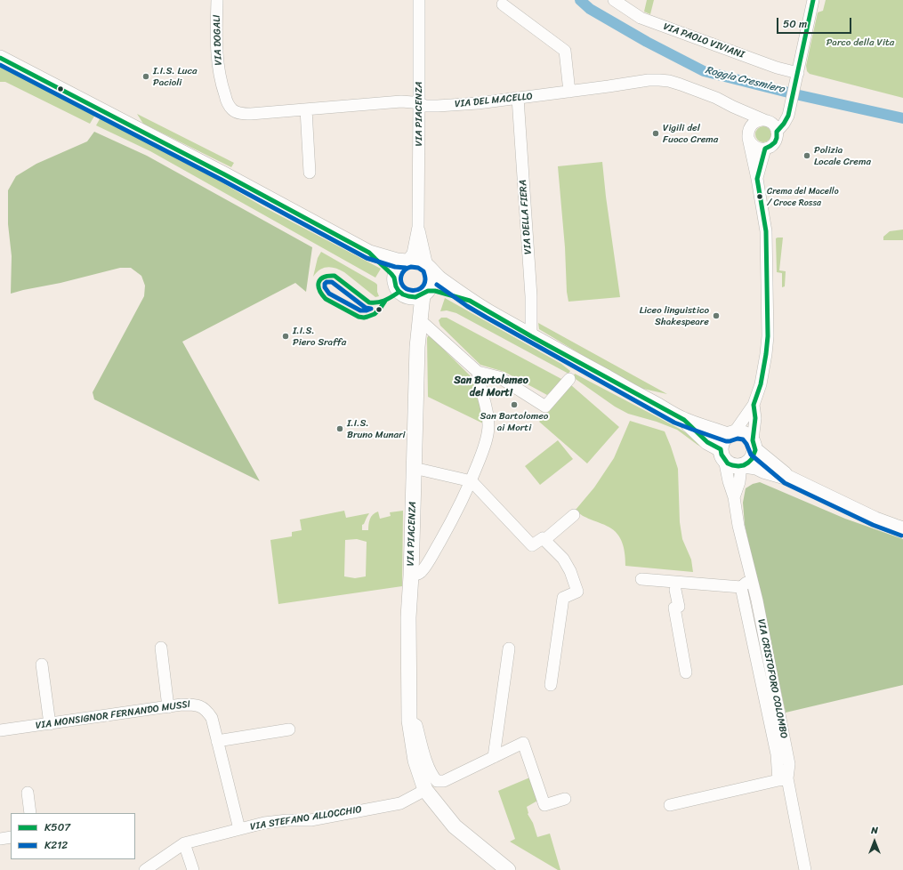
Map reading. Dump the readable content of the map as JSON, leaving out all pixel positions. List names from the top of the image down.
{
  "streets": {
    "main road": ["VIA PIACENZA"],
    "street": [
      "VIA DOGALI",
      "VIA PAOLO VIVIANI",
      "VIA DEL MACELLO",
      "VIA DELLA FIERA",
      "VIA CRISTOFORO COLOMBO",
      "VIA MONSIGNOR FERNANDO MUSSI",
      "VIA STEFANO ALLOCCHIO"
    ]
  },
  "crossings": [
    ["VIA DOGALI", "VIA DEL MACELLO"],
    ["VIA DOGALI", "VIA PIACENZA"],
    ["VIA DEL MACELLO", "VIA PIACENZA"],
    ["VIA DEL MACELLO", "VIA DELLA FIERA"],
    ["VIA PIACENZA", "VIA STEFANO ALLOCCHIO"],
    ["VIA MONSIGNOR FERNANDO MUSSI", "VIA STEFANO ALLOCCHIO"]
  ],
  "districts": ["San Bartolemeo dei Morti"],
  "water": ["Roggia Cresmiero"],
  "parks": ["Parco della Vita"],
  "places": [
    "I.I.S. Luca Pacioli",
    "Vigili del Fuoco Crema",
    "Polizia Locale Crema",
    "Crema del Macello / Croce Rossa",
    "Liceo linguistico Shakespeare",
    "I.I.S. Piero Sraffa",
    "San Bartolomeo ai Morti",
    "I.I.S. Bruno Munari"
  ],
  "lines": ["transit line K507", "transit line K212"],
  "legend": ["K507", "K212"],
  "scale_bar": "50 m",
  "north": "top"
}
